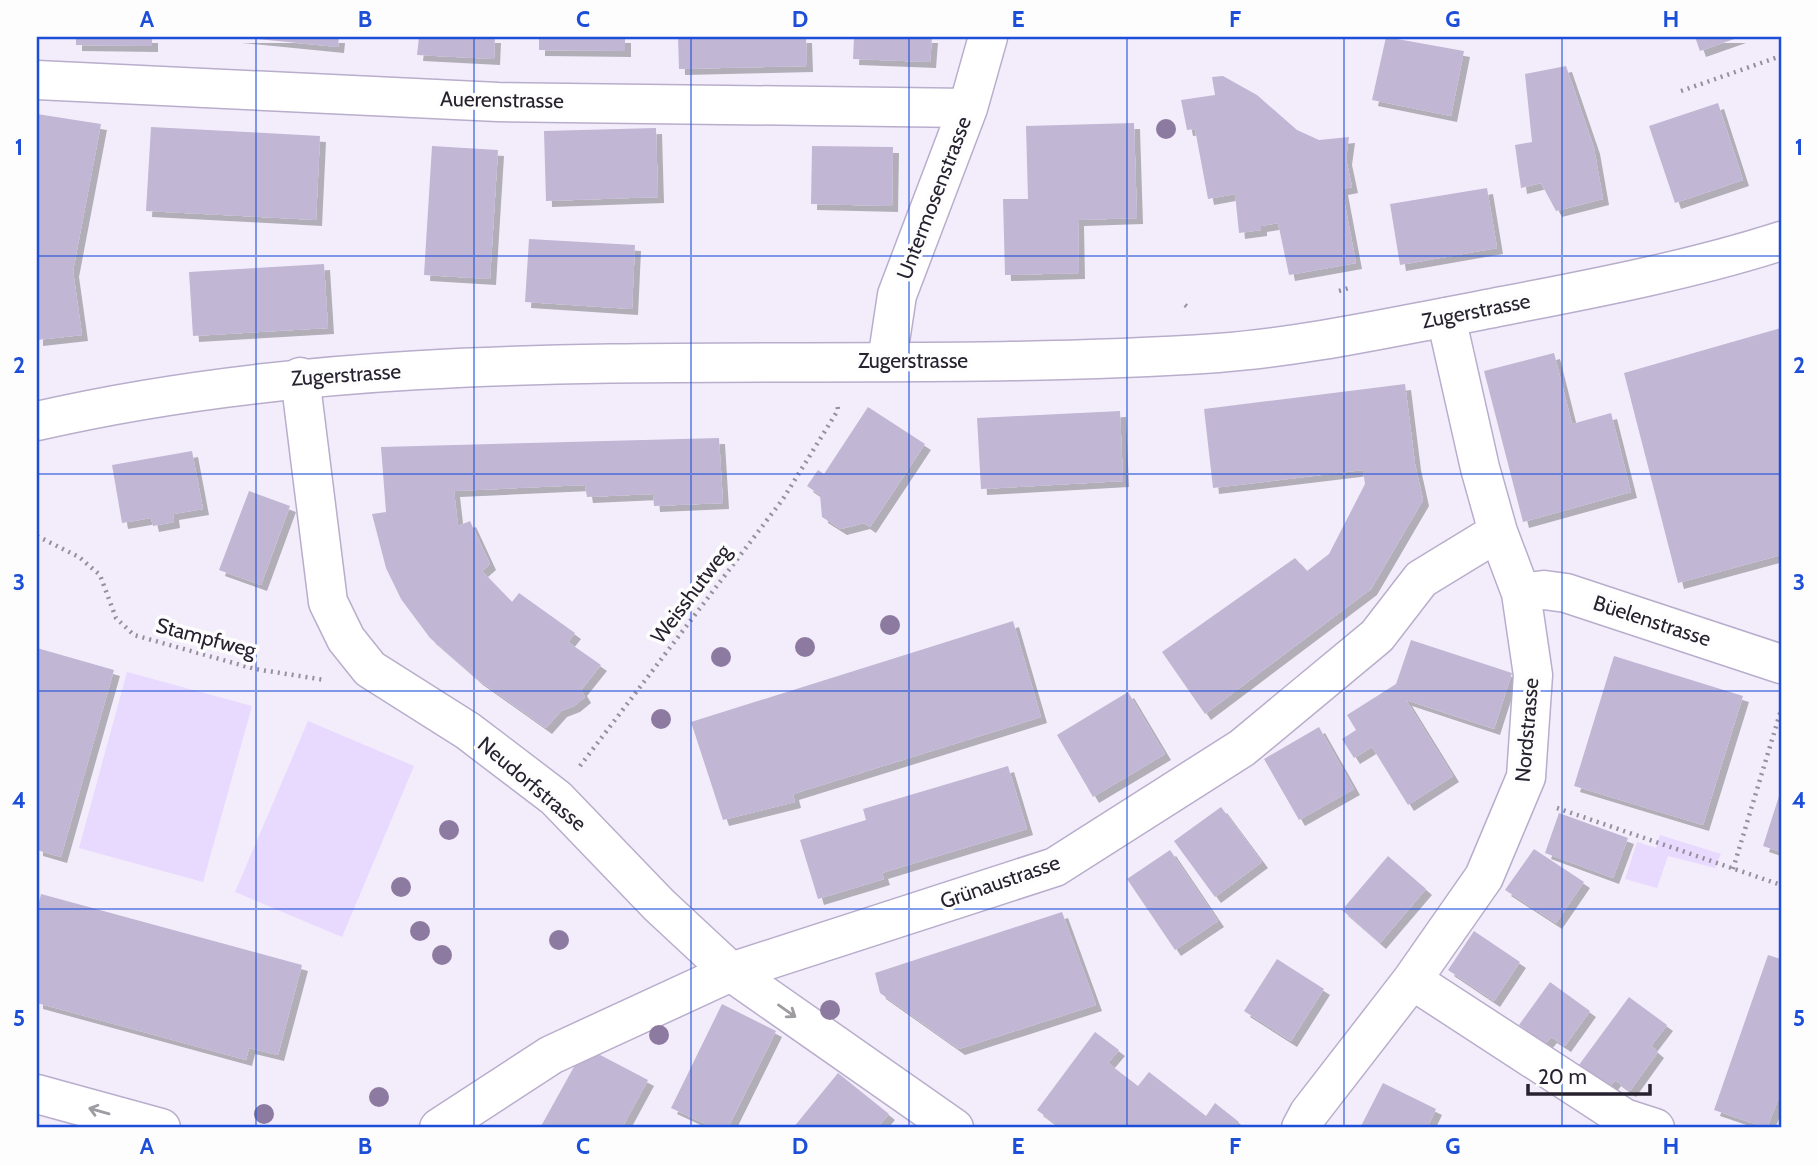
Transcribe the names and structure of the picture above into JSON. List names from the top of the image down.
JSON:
{
  "streets": {
    "street": [
      "Auerenstrasse",
      "Untermosenstrasse",
      "Zugerstrasse",
      "Büelenstrasse",
      "Nordstrasse",
      "Neudorfstrasse",
      "Grünaustrasse"
    ],
    "path": ["Weisshutweg", "Stampfweg"]
  },
  "crossings": [
    ["Auerenstrasse", "Untermosenstrasse"],
    ["Untermosenstrasse", "Zugerstrasse"],
    ["Zugerstrasse", "Nordstrasse"],
    ["Zugerstrasse", "Neudorfstrasse"],
    ["Weisshutweg", "Neudorfstrasse"],
    ["Büelenstrasse", "Nordstrasse"],
    ["Stampfweg", "Neudorfstrasse"],
    ["Nordstrasse", "Grünaustrasse"],
    ["Neudorfstrasse", "Grünaustrasse"]
  ],
  "scale_bar": "20 m",
  "grid": {
    "columns": [
      "A",
      "B",
      "C",
      "D",
      "E",
      "F",
      "G",
      "H"
    ],
    "rows": [
      "1",
      "2",
      "3",
      "4",
      "5"
    ]
  }
}
